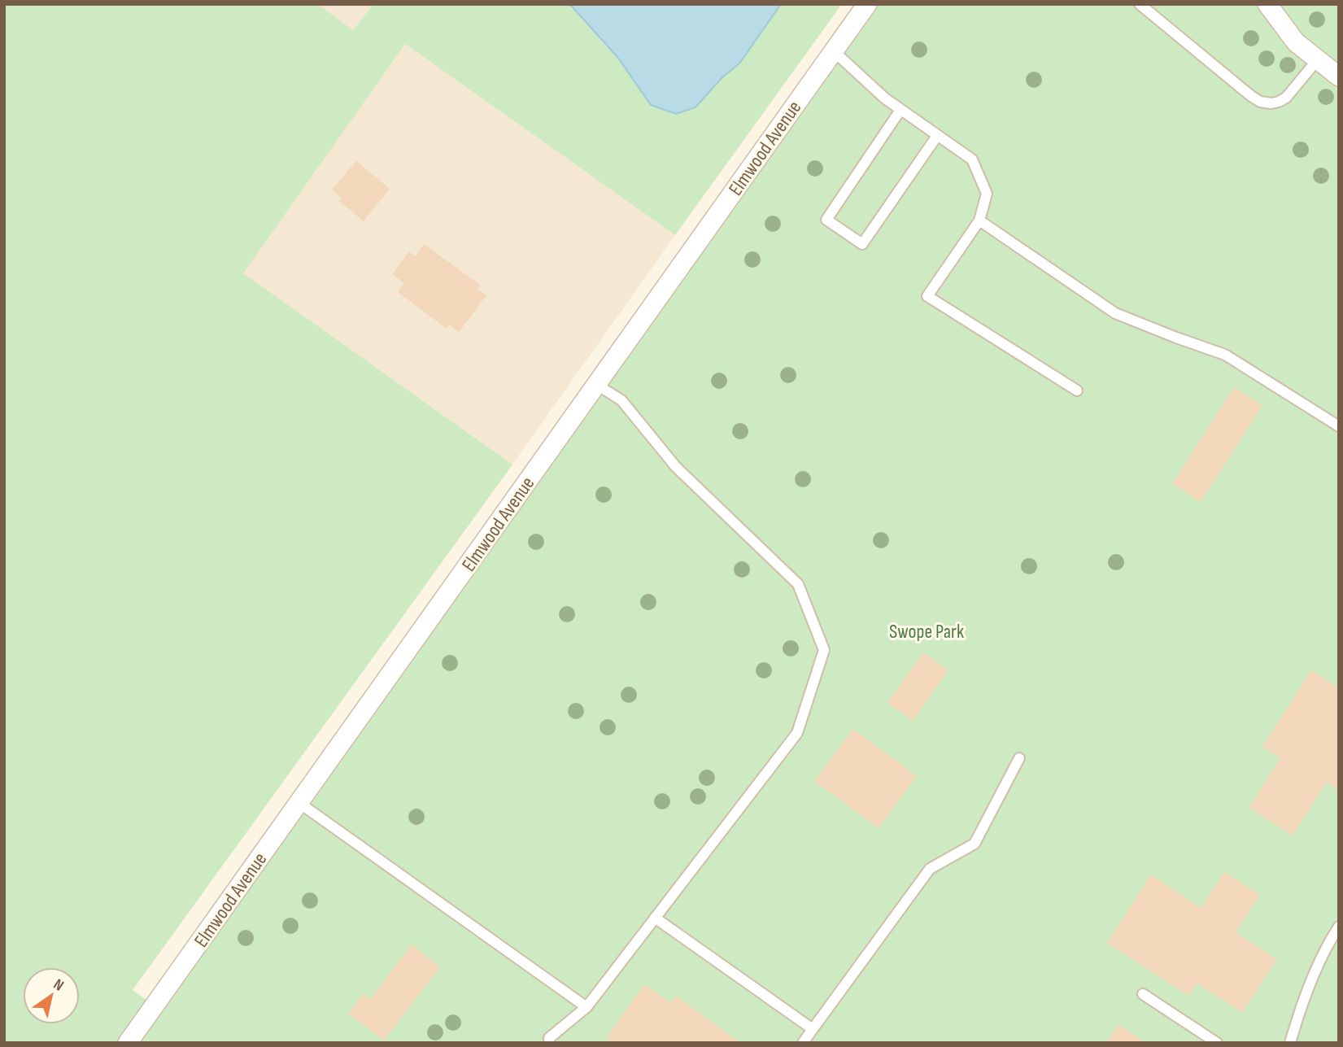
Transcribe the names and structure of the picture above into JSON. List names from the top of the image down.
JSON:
{
  "streets": {
    "street": ["Elmwood Avenue"]
  },
  "parks": ["Swope Park"],
  "north": "top right"
}
